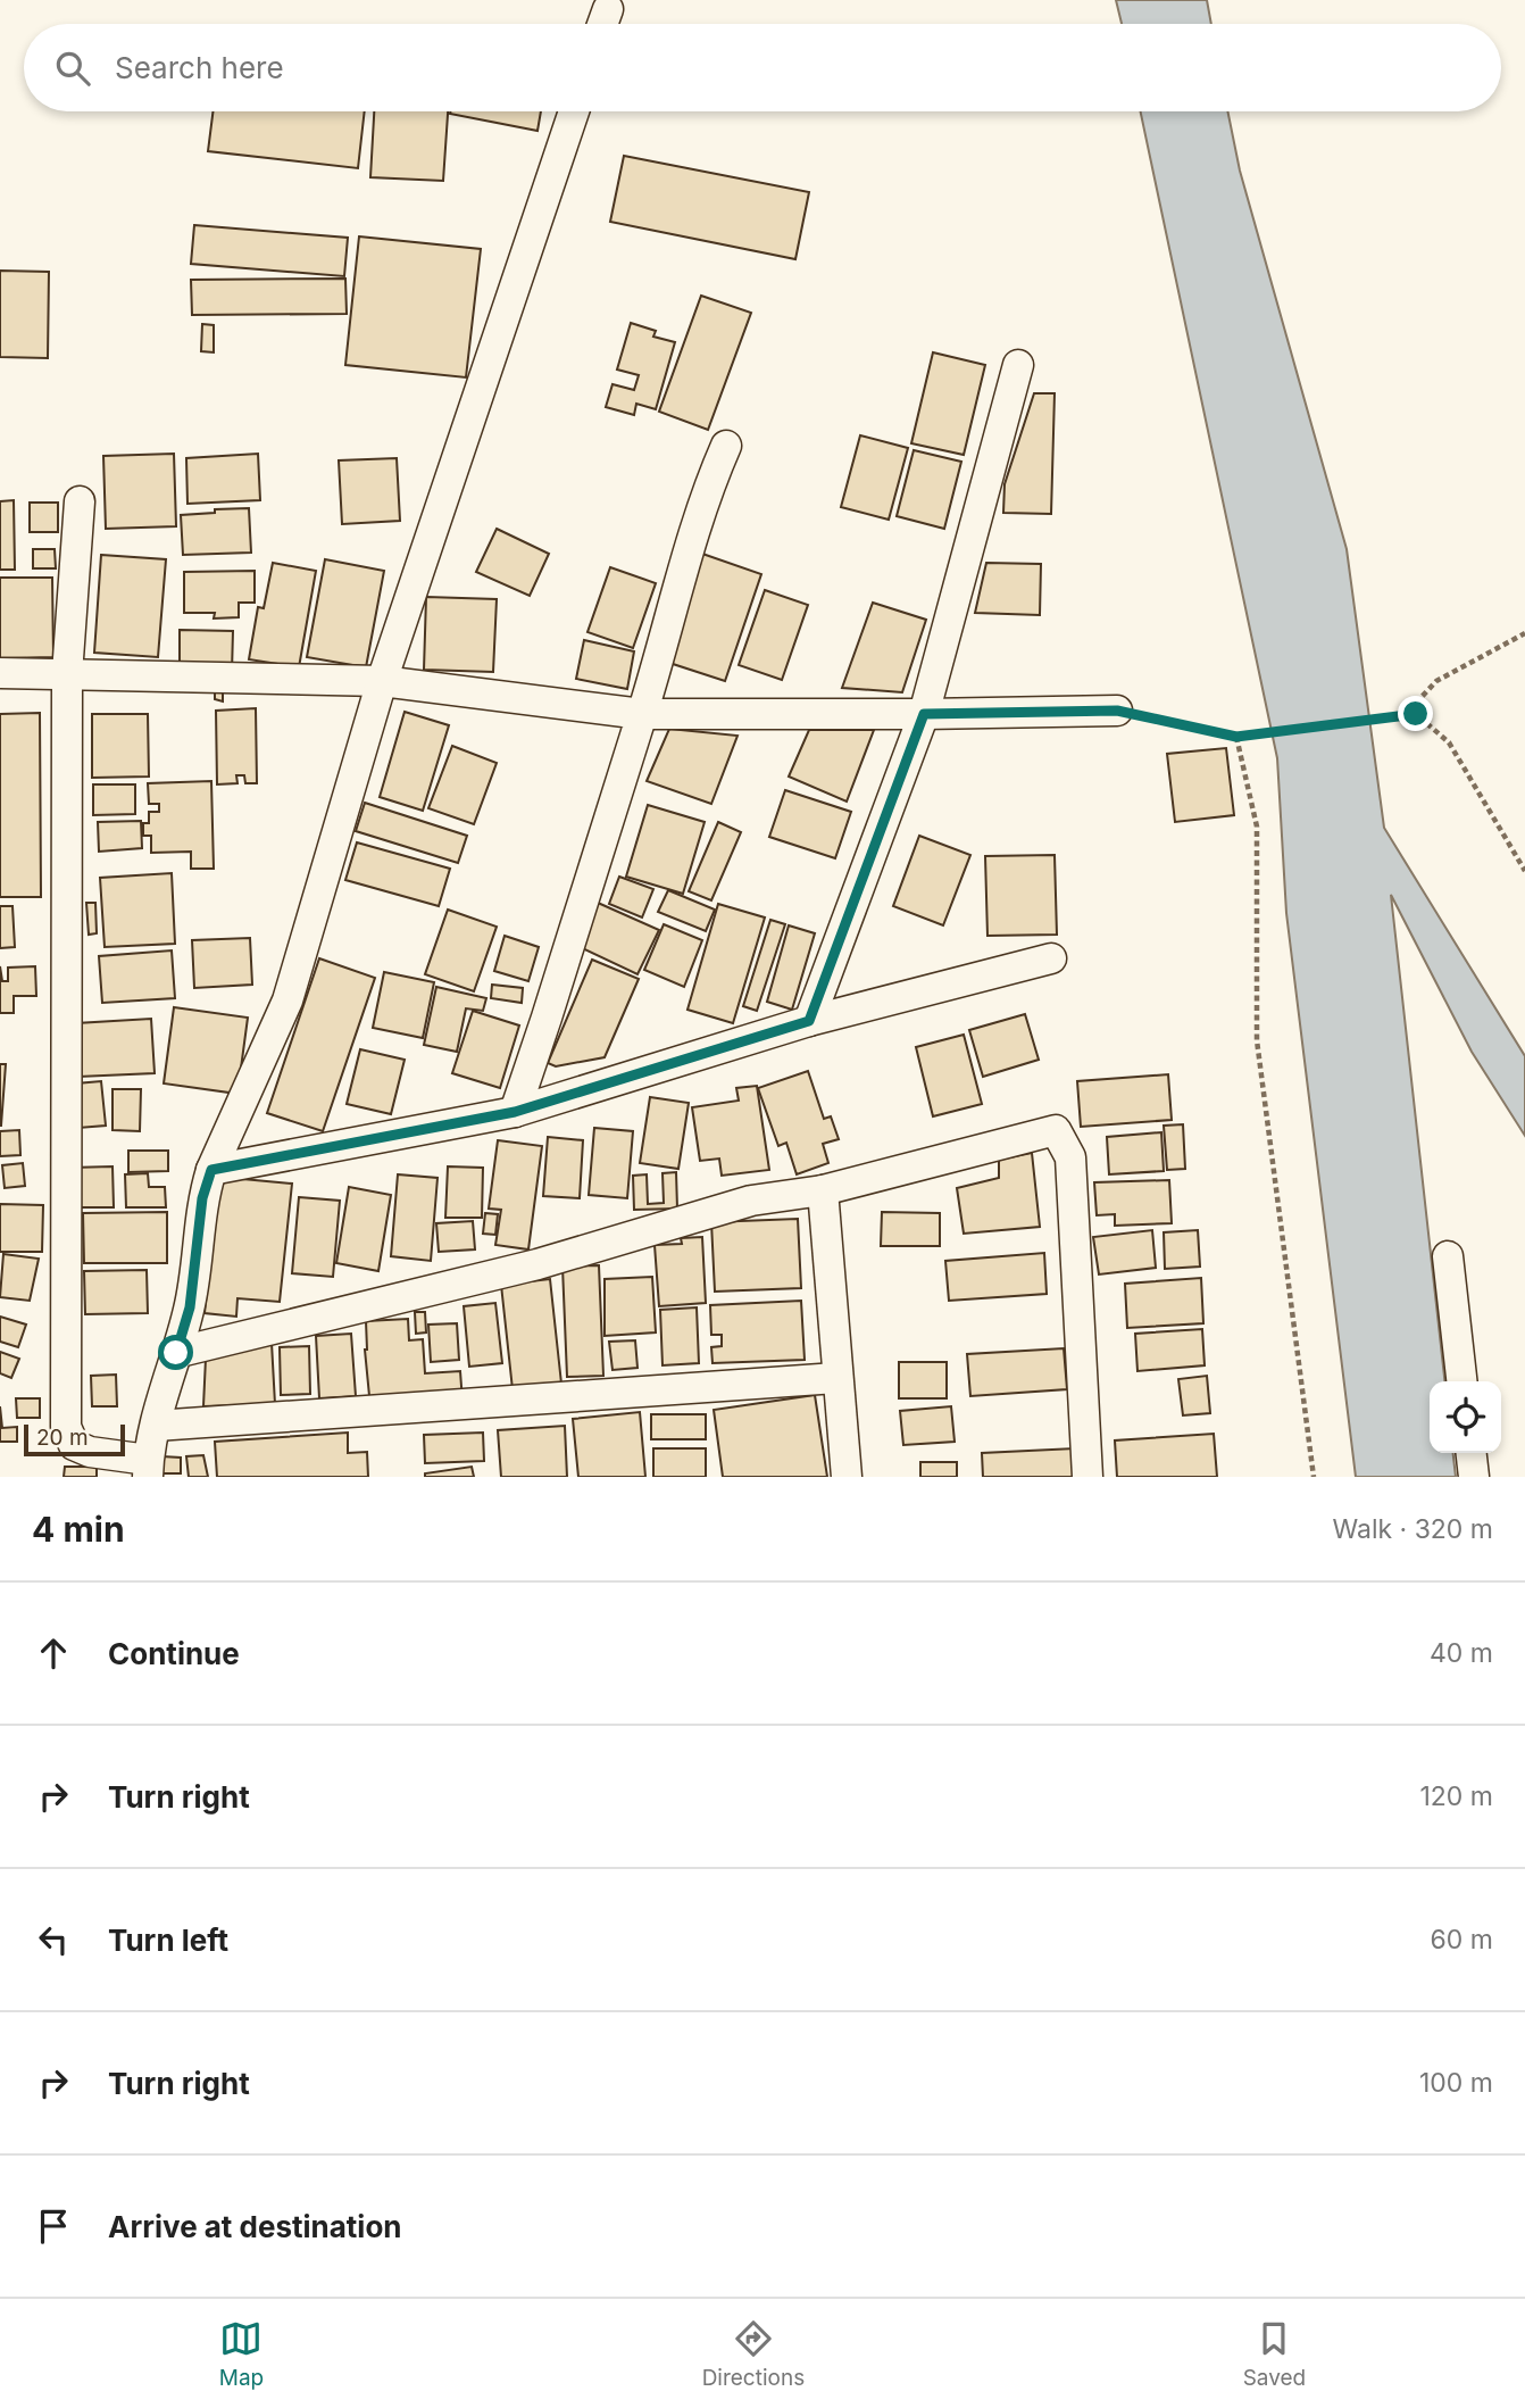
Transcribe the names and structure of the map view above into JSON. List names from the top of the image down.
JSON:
{
  "scale_bar": "20 m",
  "page": {
    "search": "Search here",
    "scale": "20 m",
    "heading": ["4 min", "Walk · 320 m"],
    "list": [
      ["Continue", "40 m"],
      ["Turn right", "120 m"],
      ["Turn left", "60 m"],
      ["Turn right", "100 m"],
      "Arrive at destination"
    ],
    "nav": ["Map", "Directions", "Saved"]
  }
}
